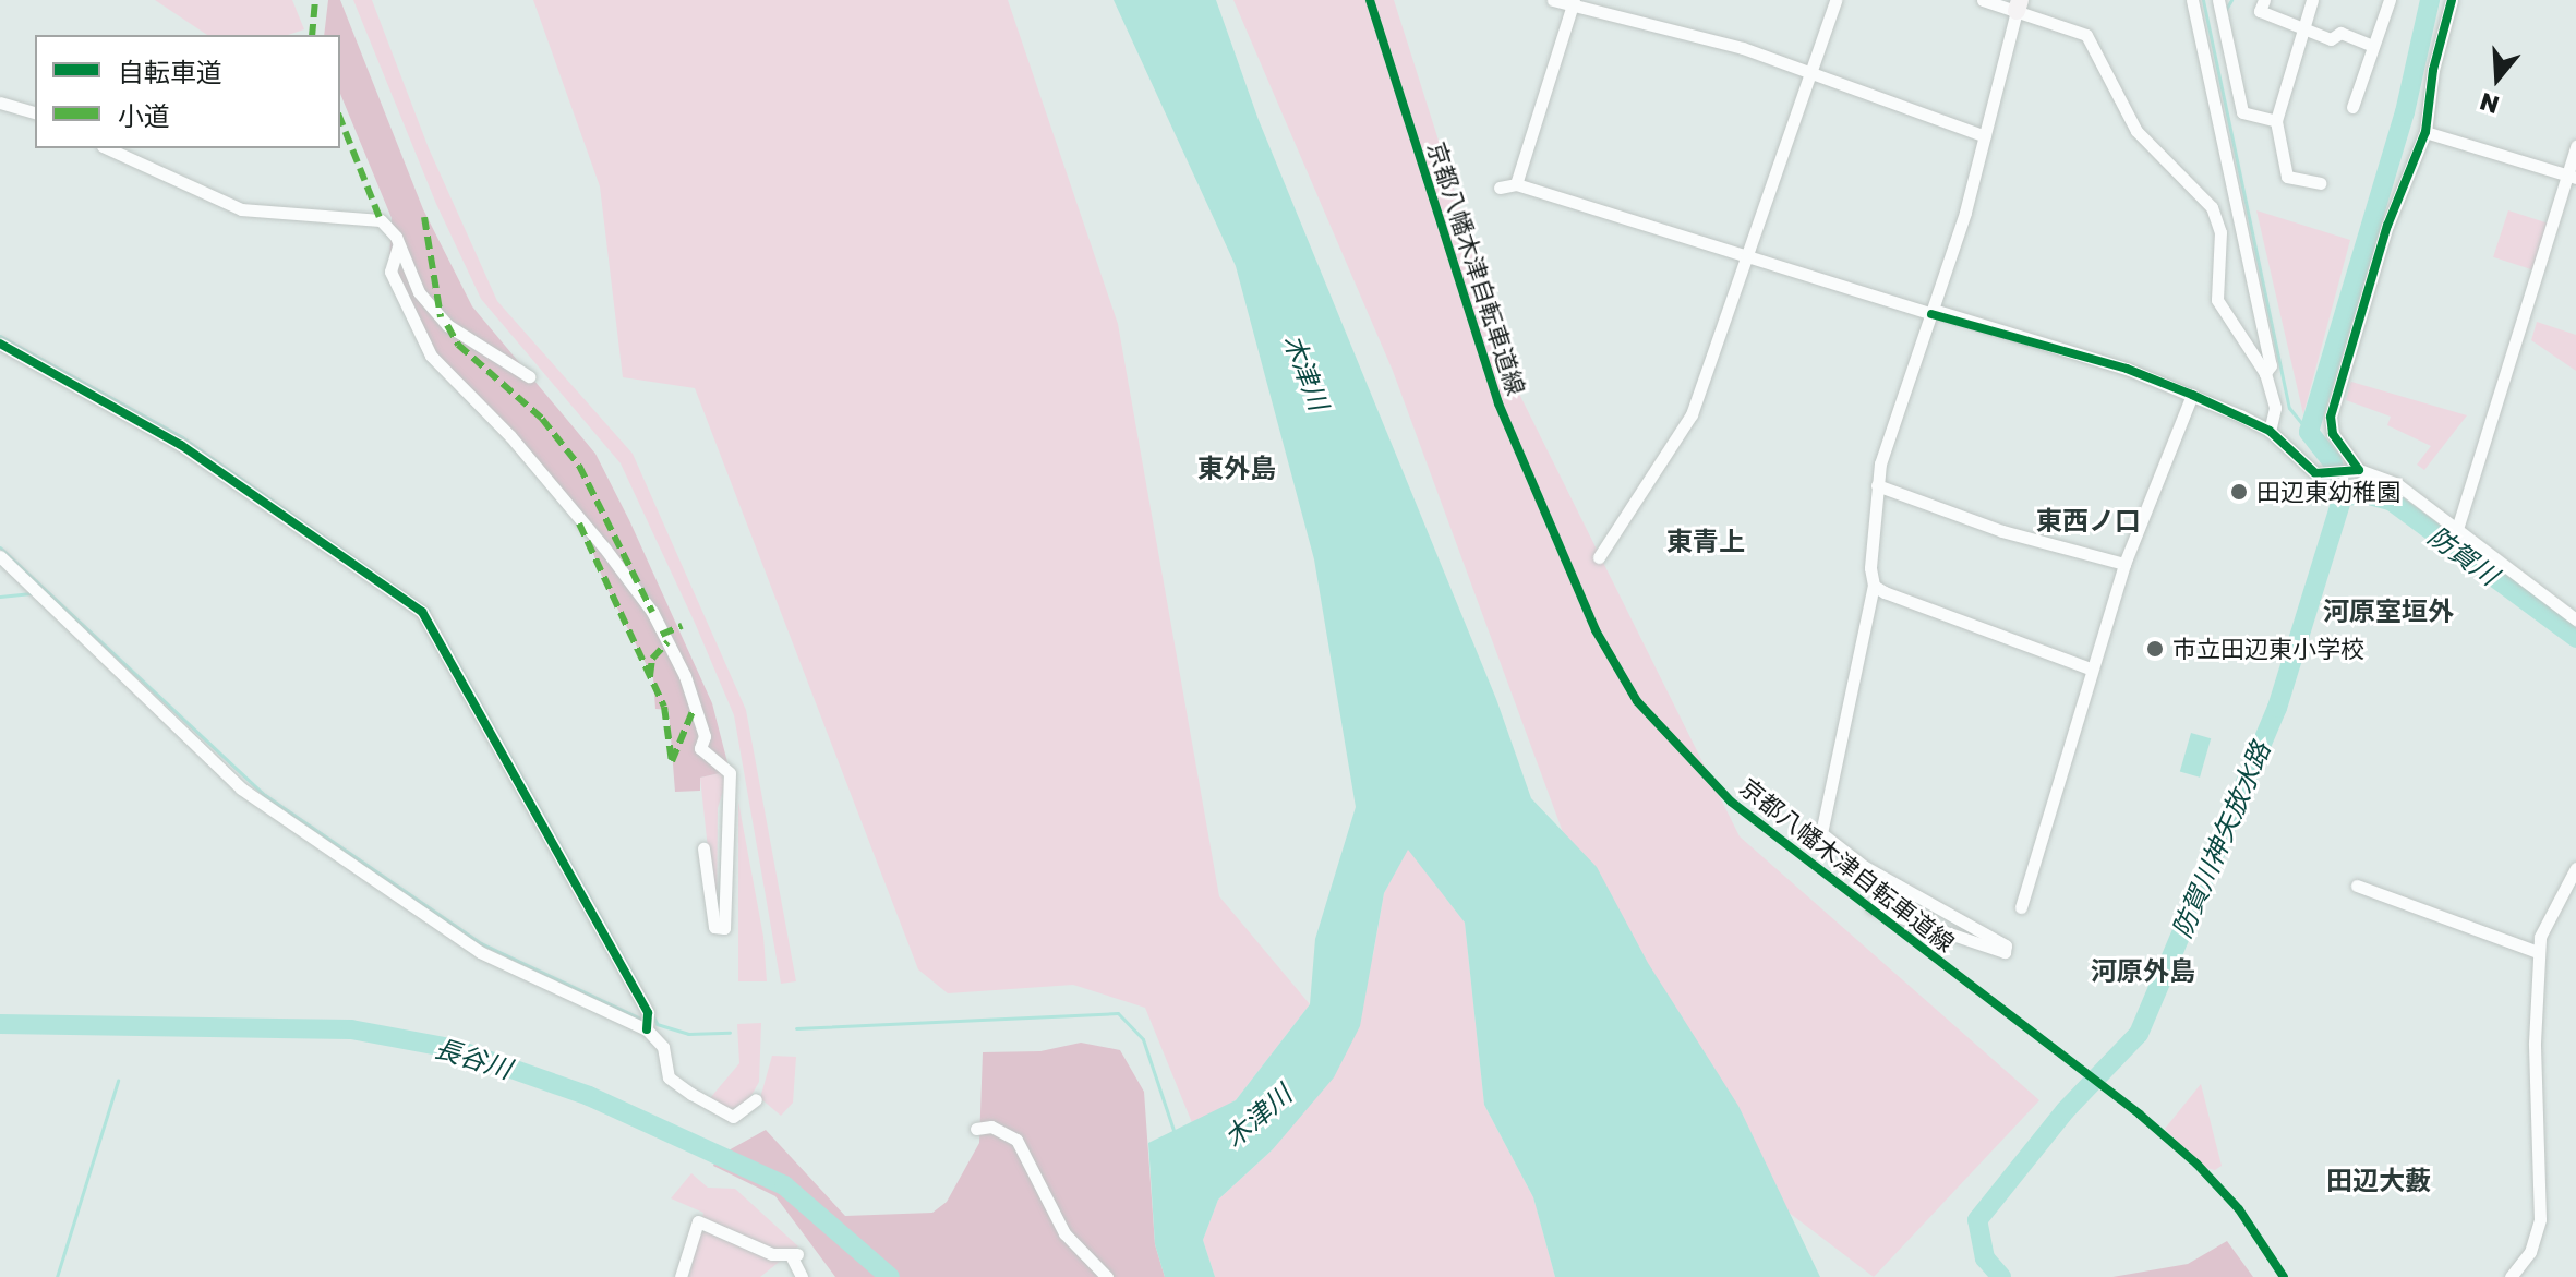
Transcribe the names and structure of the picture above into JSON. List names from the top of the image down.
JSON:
{
  "streets": {
    "cycle path": ["京都八幡木津自転車道線"]
  },
  "districts": [
    "東外島",
    "東西ノ口",
    "東青上",
    "河原室垣外",
    "河原外島",
    "田辺大藪"
  ],
  "water": [
    "木津川",
    "防賀川",
    "防賀川神矢放水路",
    "長谷川"
  ],
  "places": ["田辺東幼稚園", "市立田辺東小学校"],
  "legend": ["自転車道", "小道"],
  "north": "bottom"
}
